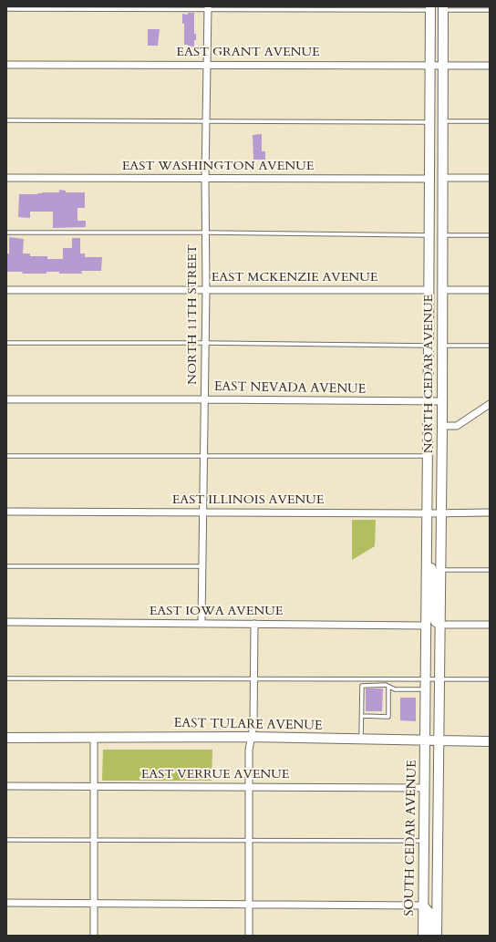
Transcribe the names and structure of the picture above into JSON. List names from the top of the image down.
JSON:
{
  "streets": {
    "main road": ["NORTH CEDAR AVENUE", "EAST TULARE AVENUE", "SOUTH CEDAR AVENUE"],
    "street": [
      "EAST GRANT AVENUE",
      "EAST WASHINGTON AVENUE",
      "EAST MCKENZIE AVENUE",
      "NORTH 11TH STREET",
      "EAST NEVADA AVENUE",
      "EAST ILLINOIS AVENUE",
      "EAST IOWA AVENUE",
      "EAST VERRUE AVENUE"
    ]
  },
  "crossings": [
    ["EAST GRANT AVENUE", "NORTH 11TH STREET"],
    ["EAST GRANT AVENUE", "NORTH CEDAR AVENUE"],
    ["EAST WASHINGTON AVENUE", "NORTH 11TH STREET"],
    ["EAST WASHINGTON AVENUE", "NORTH CEDAR AVENUE"],
    ["EAST MCKENZIE AVENUE", "NORTH 11TH STREET"],
    ["EAST MCKENZIE AVENUE", "NORTH CEDAR AVENUE"],
    ["NORTH 11TH STREET", "EAST NEVADA AVENUE"],
    ["NORTH 11TH STREET", "EAST ILLINOIS AVENUE"],
    ["NORTH 11TH STREET", "EAST IOWA AVENUE"],
    ["NORTH CEDAR AVENUE", "EAST NEVADA AVENUE"],
    ["NORTH CEDAR AVENUE", "EAST ILLINOIS AVENUE"],
    ["NORTH CEDAR AVENUE", "EAST IOWA AVENUE"],
    ["NORTH CEDAR AVENUE", "EAST TULARE AVENUE"],
    ["NORTH CEDAR AVENUE", "SOUTH CEDAR AVENUE"],
    ["EAST TULARE AVENUE", "SOUTH CEDAR AVENUE"],
    ["EAST VERRUE AVENUE", "SOUTH CEDAR AVENUE"]
  ]
}
